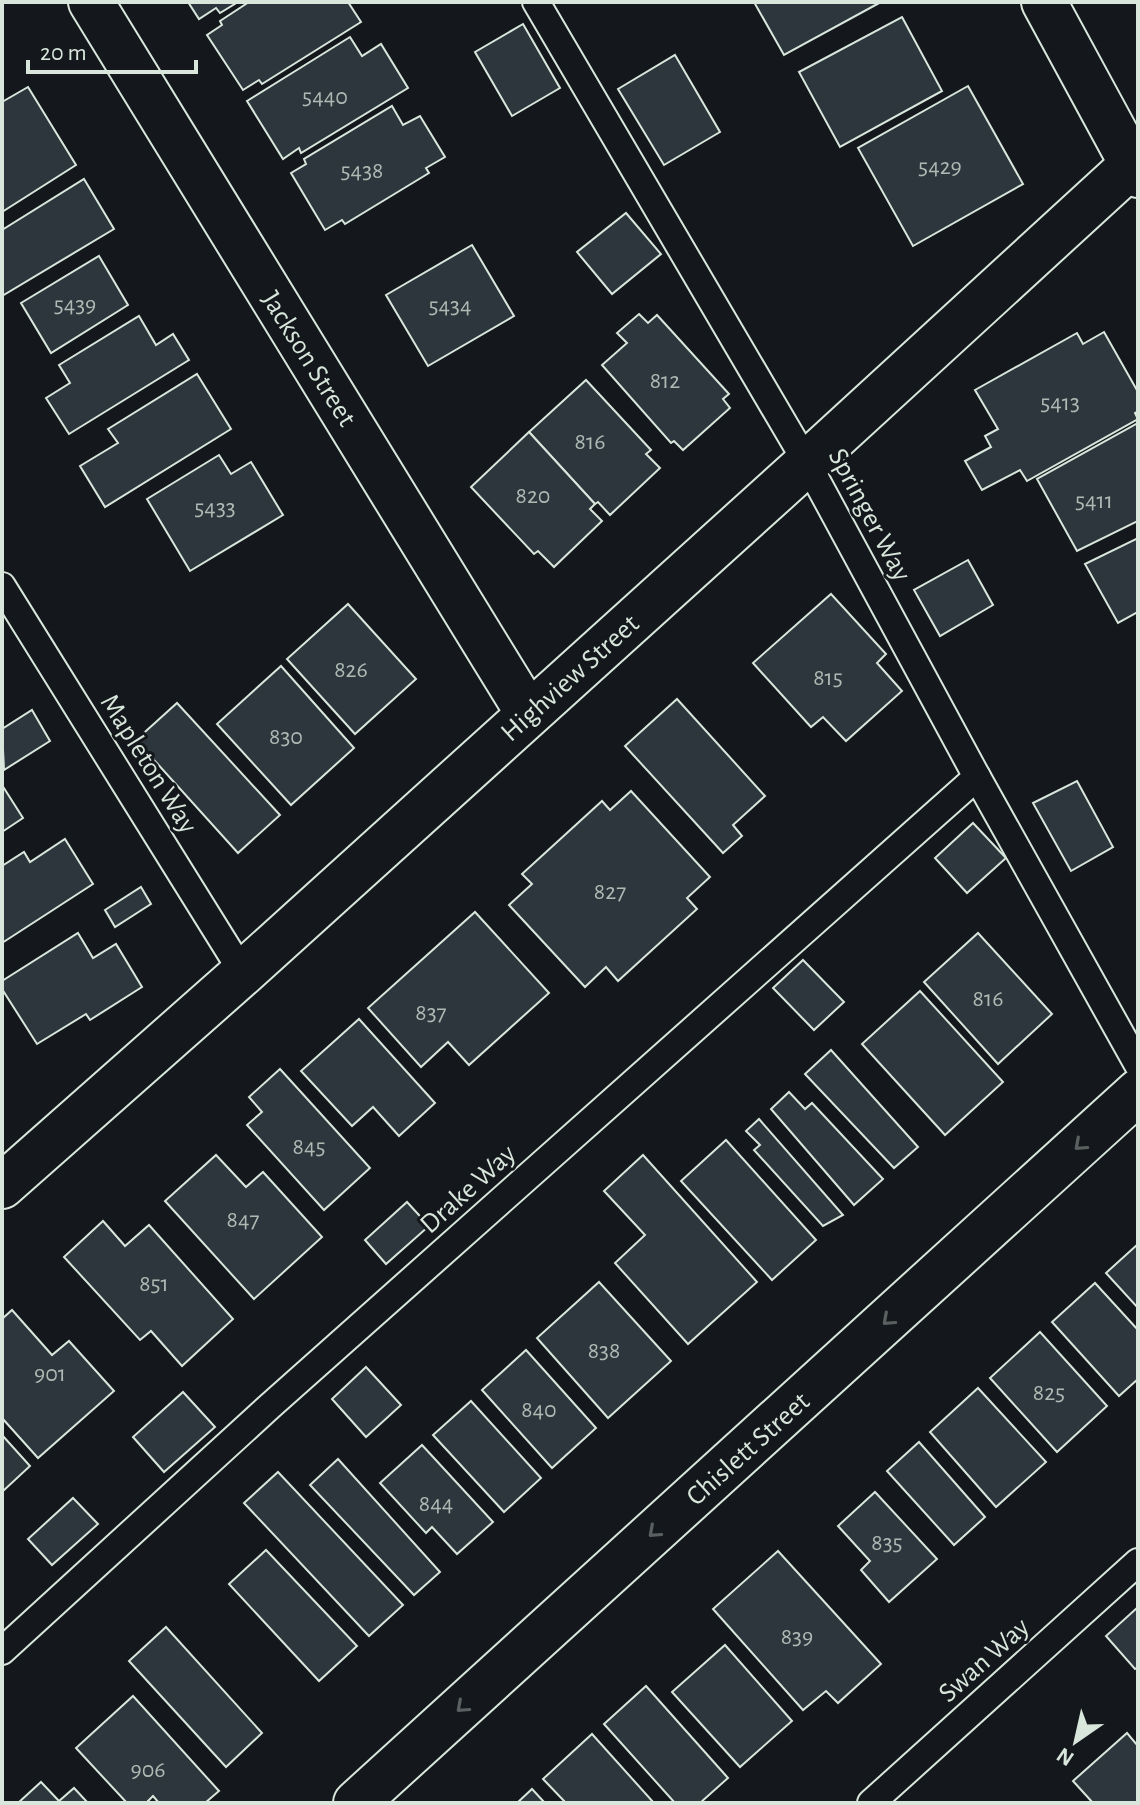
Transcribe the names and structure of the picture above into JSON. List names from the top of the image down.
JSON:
{
  "streets": {
    "street": ["Jackson Street", "Highview Street", "Chislett Street"],
    "lane": [
      "Springer Way",
      "Mapleton Way",
      "Drake Way",
      "Swan Way"
    ]
  },
  "crossings": [
    ["Jackson Street", "Highview Street"],
    ["Springer Way", "Highview Street"],
    ["Springer Way", "Drake Way"],
    ["Highview Street", "Mapleton Way"]
  ],
  "one_way": ["Chislett Street"],
  "house_numbers": [
    "5440",
    "5429",
    "5438",
    "5439",
    "5434",
    "812",
    "5413",
    "816",
    "820",
    "5411",
    "5433",
    "826",
    "815",
    "830",
    "827",
    "816",
    "837",
    "845",
    "847",
    "851",
    "838",
    "901",
    "825",
    "840",
    "844",
    "835",
    "839",
    "906"
  ],
  "scale_bar": "20 m",
  "north": "bottom left"
}
